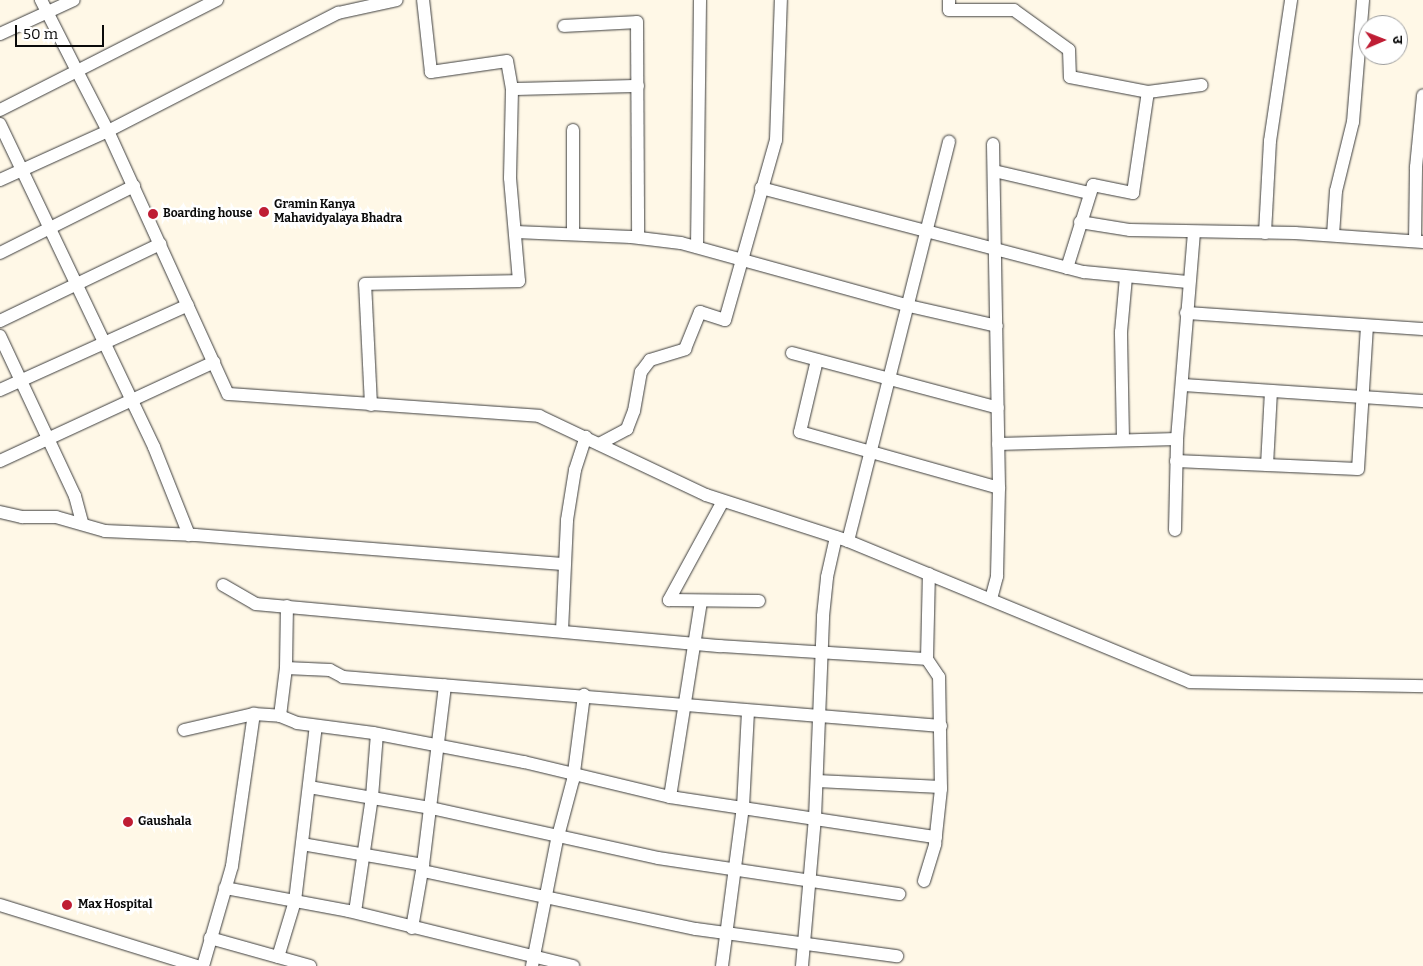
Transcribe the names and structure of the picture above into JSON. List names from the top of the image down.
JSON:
{
  "places": [
    "Gramin Kanya Mahavidyalaya Bhadra",
    "Boarding house",
    "Gaushala",
    "Max Hospital"
  ],
  "scale_bar": "50 m",
  "north": "right"
}
